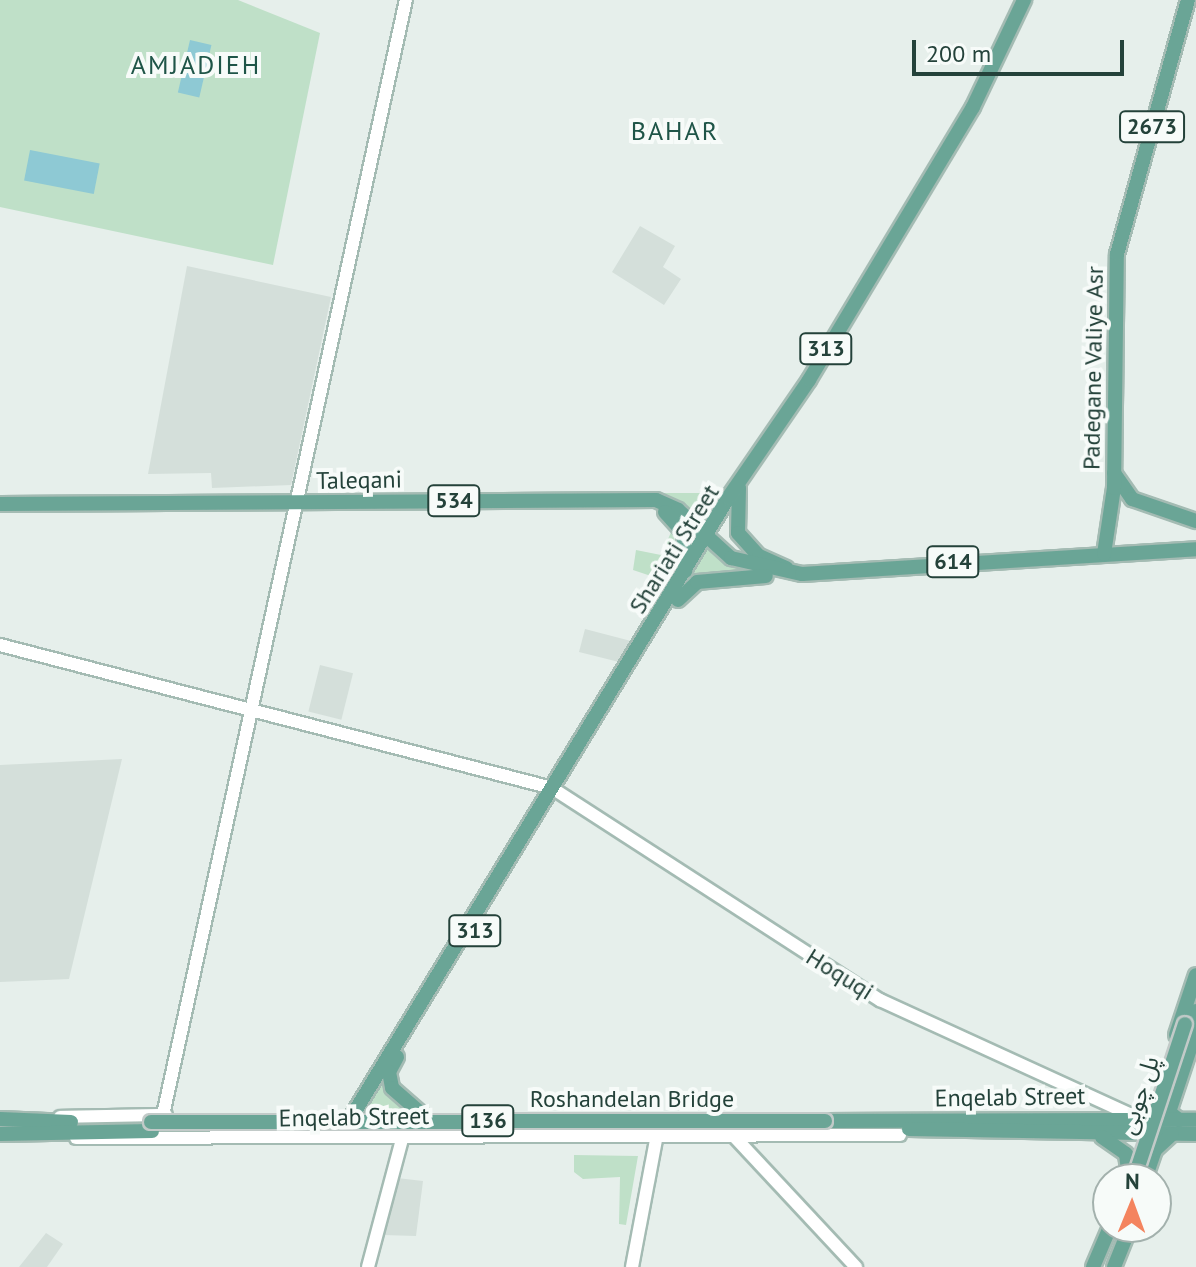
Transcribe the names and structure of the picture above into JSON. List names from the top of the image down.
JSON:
{
  "streets": {
    "main road": [
      "2673",
      "313",
      "Padegane Valiye Asr",
      "Taleqani",
      "534",
      "Shariati Street",
      "614",
      "Hoquqi",
      "پل چوبی",
      "Enqelab Street",
      "Roshandelan Bridge",
      "136"
    ]
  },
  "crossings": [
    ["Padegane Valiye Asr", "614"],
    ["Taleqani", "Shariati Street"],
    ["Taleqani", "614"],
    ["Shariati Street", "614"],
    ["Shariati Street", "Hoquqi"],
    ["Shariati Street", "Enqelab Street"],
    ["Hoquqi", "Enqelab Street"],
    ["Enqelab Street", "Roshandelan Bridge"],
    ["Enqelab Street", "136"],
    ["Roshandelan Bridge", "136"]
  ],
  "districts": ["AMJADIEH", "BAHAR"],
  "scale_bar": "200 m",
  "north": "top"
}
